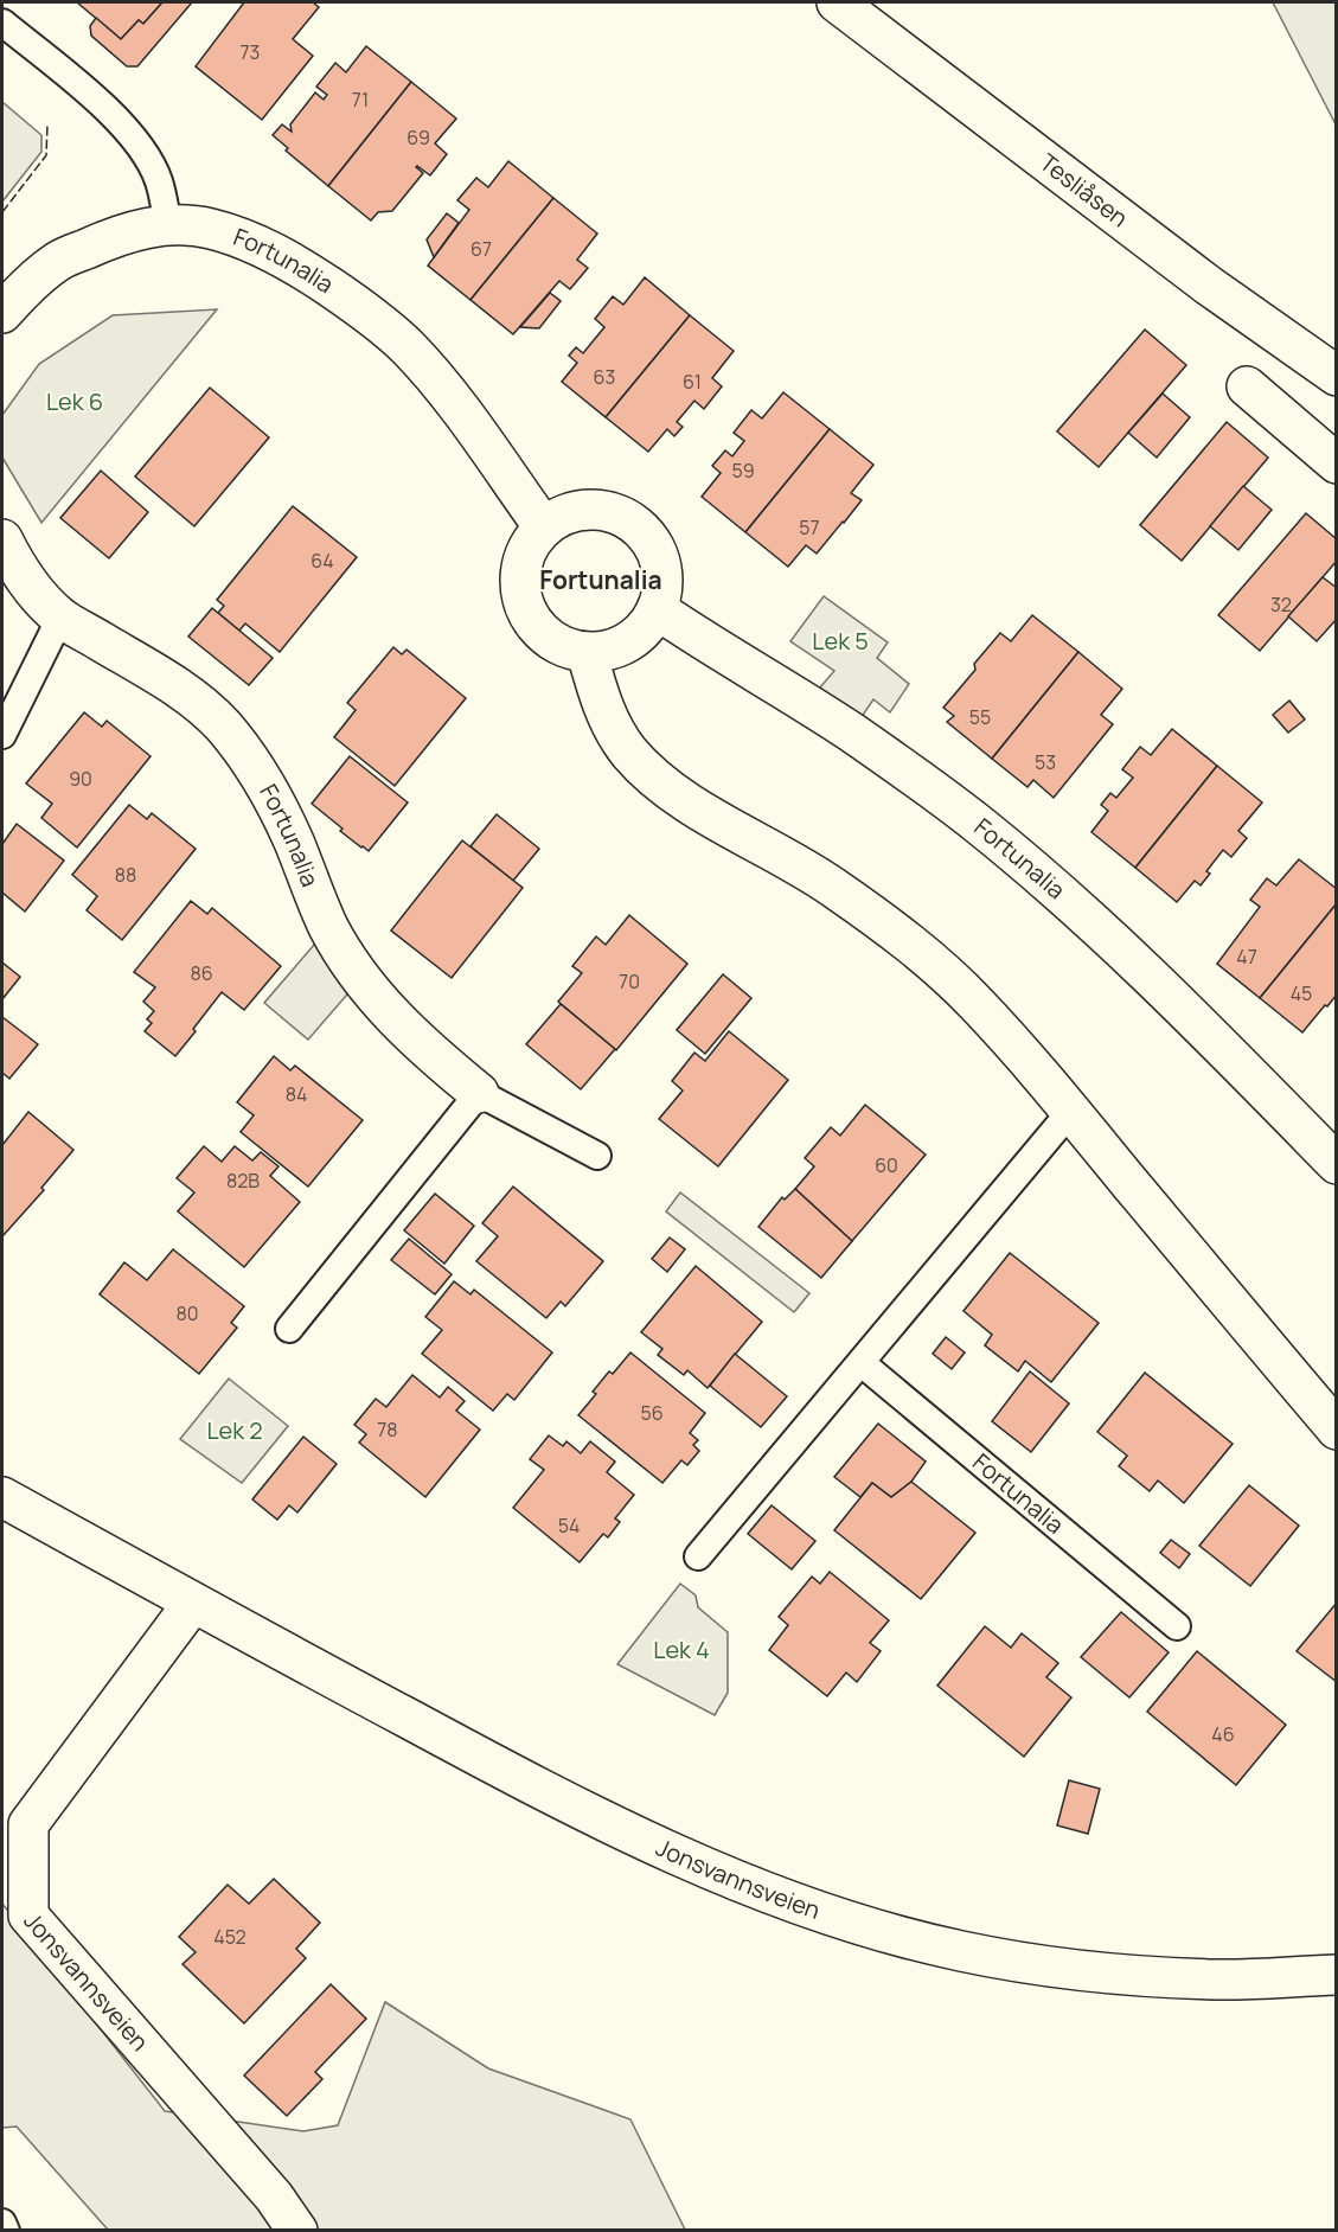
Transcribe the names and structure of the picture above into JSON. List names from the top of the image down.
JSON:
{
  "streets": {
    "street": ["Tesliåsen", "Fortunalia", "Jonsvannsveien"]
  },
  "districts": ["Fortunalia"],
  "parks": [
    "Lek 6",
    "Lek 5",
    "Lek 2",
    "Lek 4"
  ],
  "house_numbers": [
    "73",
    "71",
    "69",
    "67",
    "63",
    "61",
    "59",
    "57",
    "64",
    "32",
    "55",
    "53",
    "90",
    "88",
    "47",
    "86",
    "70",
    "45",
    "84",
    "60",
    "82B",
    "80",
    "56",
    "78",
    "54",
    "46",
    "452"
  ]
}
